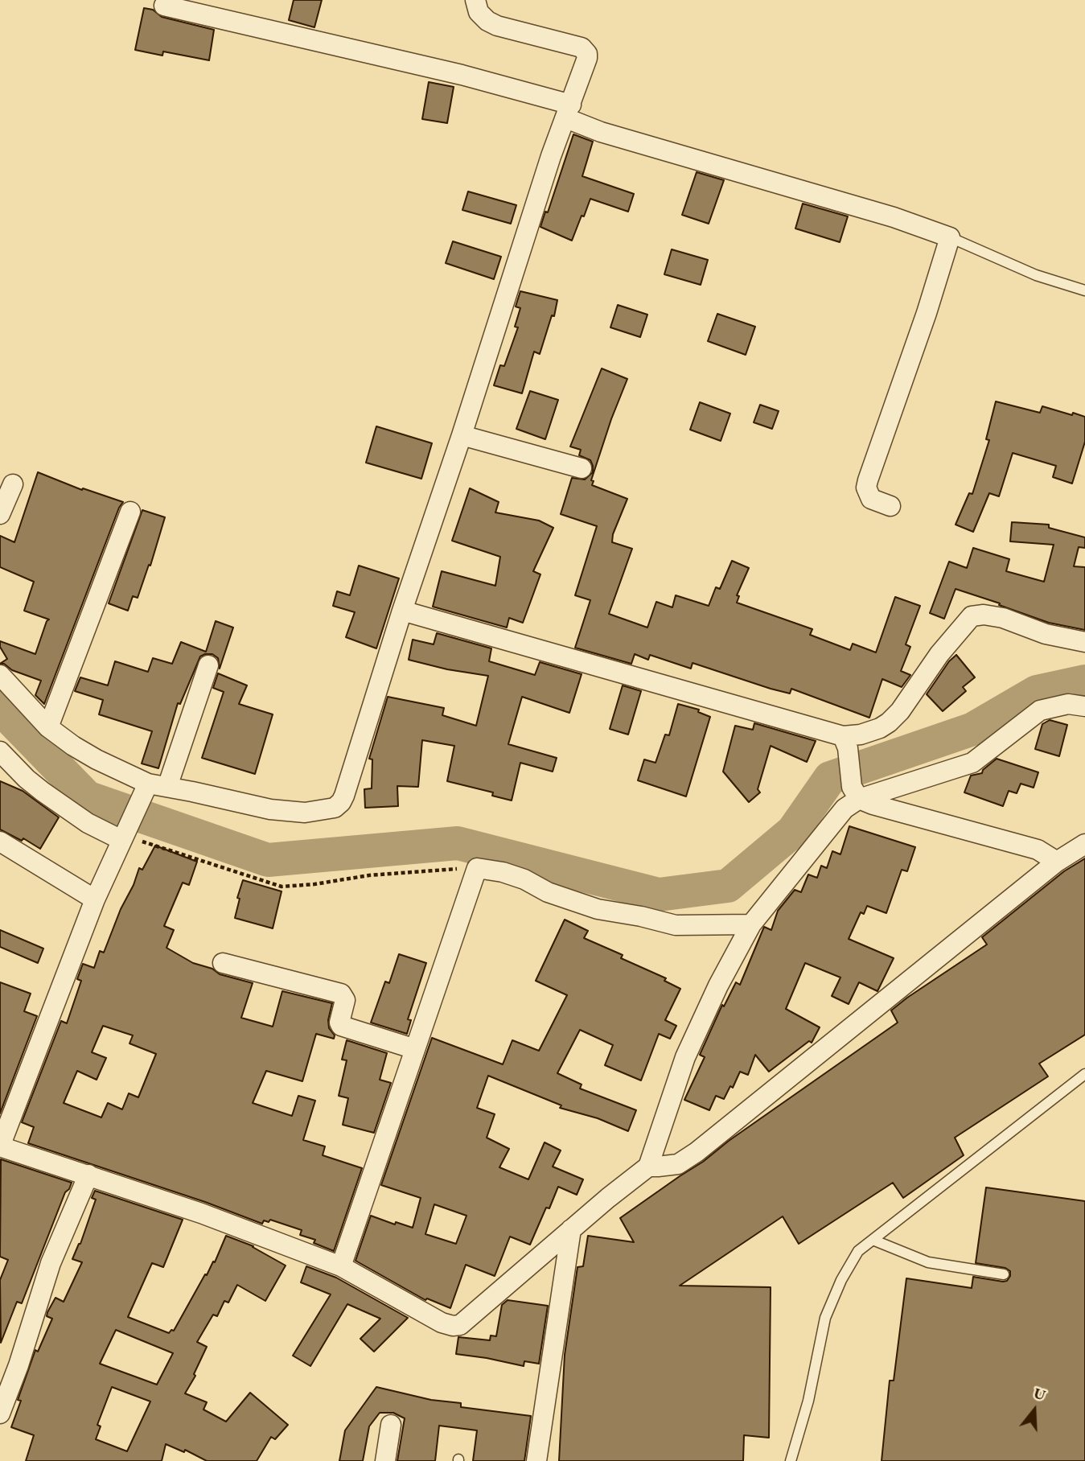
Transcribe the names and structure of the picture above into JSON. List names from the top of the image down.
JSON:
{
  "north": "top"
}
